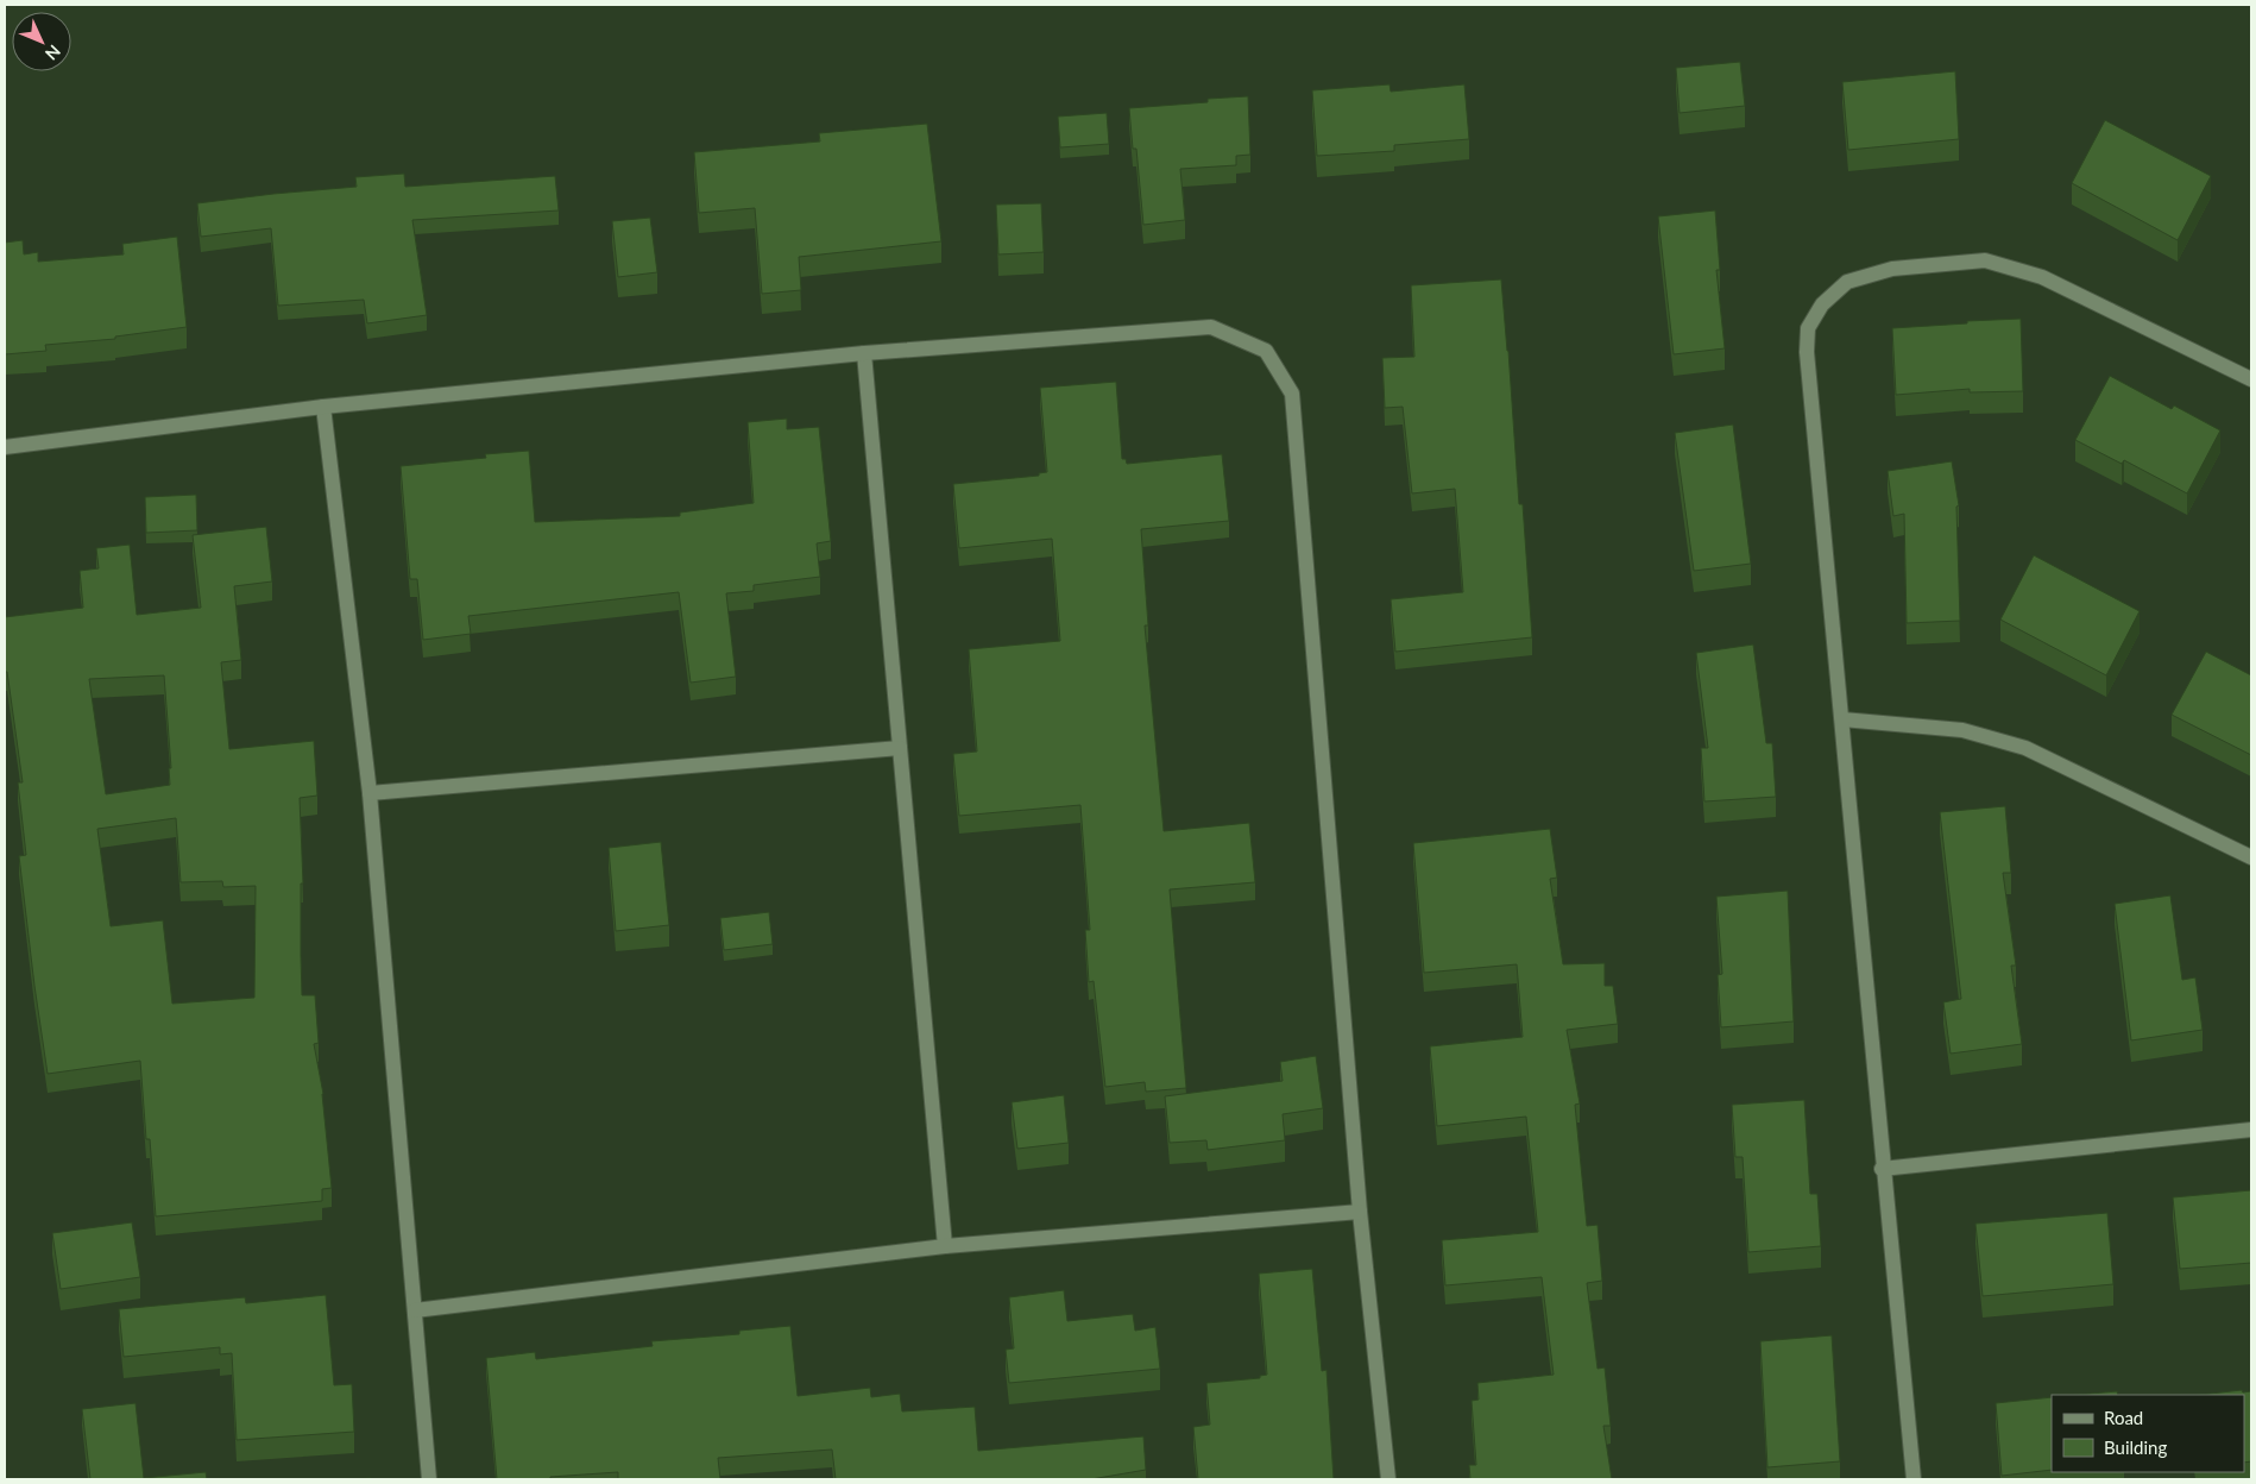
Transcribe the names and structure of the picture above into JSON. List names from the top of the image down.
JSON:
{
  "legend": ["Road", "Building"],
  "north": "bottom right"
}
